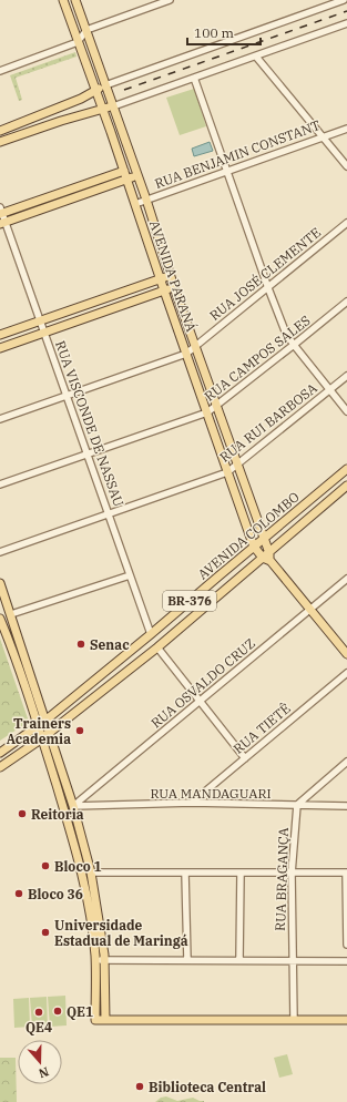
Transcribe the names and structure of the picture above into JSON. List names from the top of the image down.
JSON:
{
  "streets": {
    "main road": ["AVENIDA PARANÁ", "AVENIDA COLOMBO", "BR-376"],
    "street": [
      "RUA BENJAMIN CONSTANT",
      "RUA JOSÉ CLEMENTE",
      "RUA CAMPOS SALES",
      "RUA RUI BARBOSA",
      "RUA VISCONDE DE NASSAU",
      "RUA OSVALDO CRUZ",
      "RUA TIETÊ",
      "RUA MANDAGUARI",
      "RUA BRAGANÇA"
    ]
  },
  "crossings": [
    ["RUA BENJAMIN CONSTANT", "AVENIDA PARANÁ"],
    ["RUA JOSÉ CLEMENTE", "AVENIDA PARANÁ"],
    ["RUA JOSÉ CLEMENTE", "RUA VISCONDE DE NASSAU"],
    ["AVENIDA PARANÁ", "RUA CAMPOS SALES"],
    ["AVENIDA PARANÁ", "RUA RUI BARBOSA"],
    ["AVENIDA PARANÁ", "AVENIDA COLOMBO"],
    ["RUA CAMPOS SALES", "RUA VISCONDE DE NASSAU"],
    ["RUA RUI BARBOSA", "RUA VISCONDE DE NASSAU"],
    ["RUA VISCONDE DE NASSAU", "AVENIDA COLOMBO"],
    ["RUA OSVALDO CRUZ", "RUA MANDAGUARI"],
    ["RUA TIETÊ", "RUA MANDAGUARI"],
    ["RUA MANDAGUARI", "RUA BRAGANÇA"]
  ],
  "places": [
    "Senac",
    "Trainers Academia",
    "Reitoria",
    "Bloco 1",
    "Bloco 36",
    "Universidade Estadual de Maringá",
    "QE1",
    "QE4",
    "Biblioteca Central"
  ],
  "scale_bar": "100 m",
  "north": "bottom"
}
